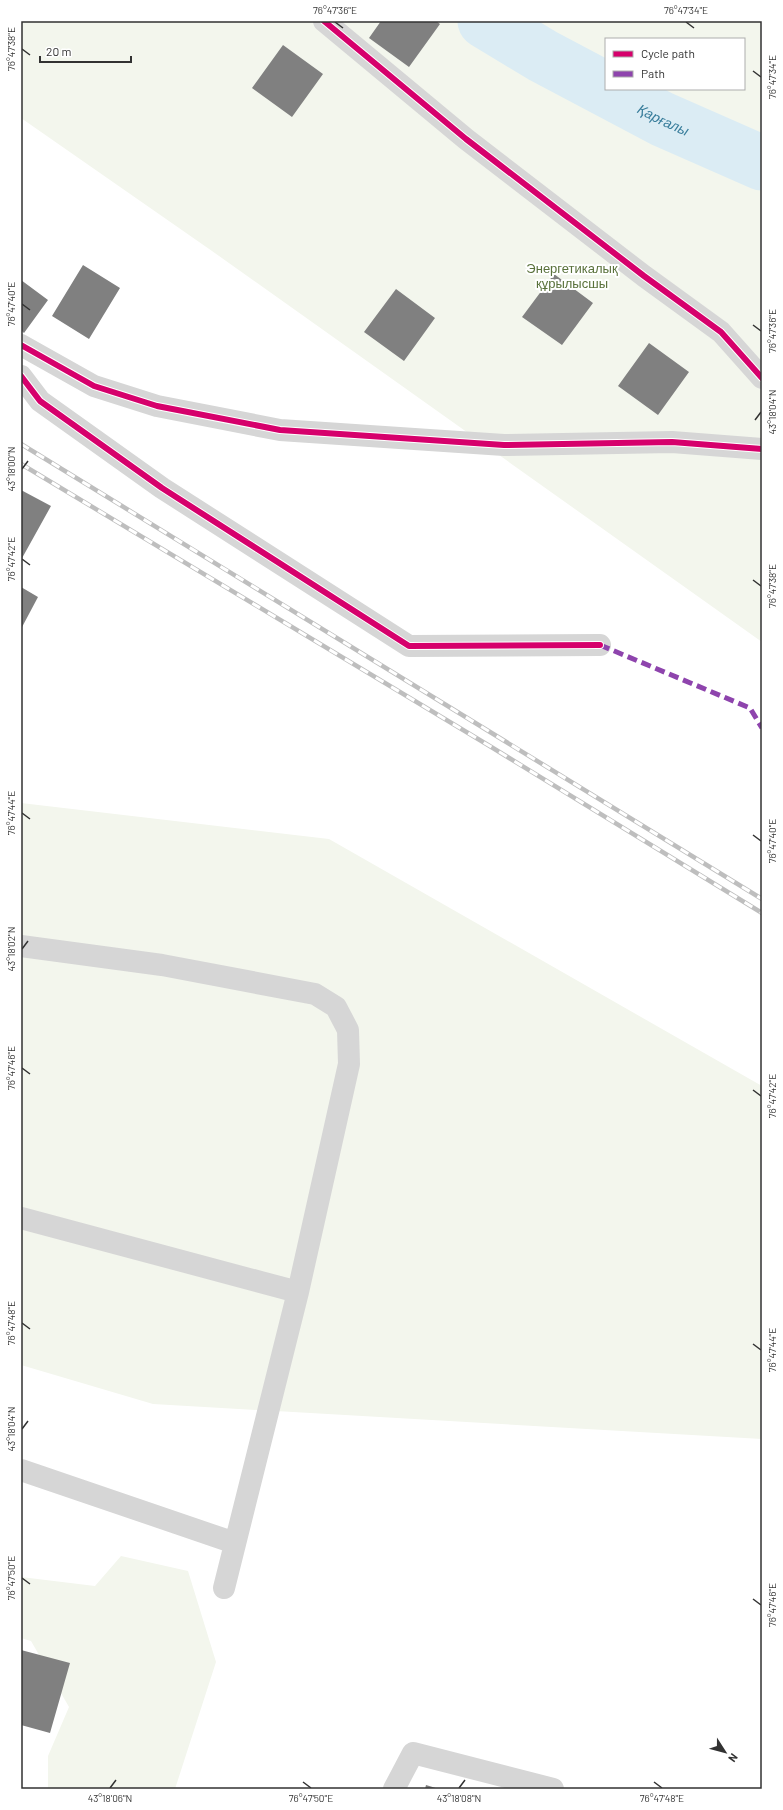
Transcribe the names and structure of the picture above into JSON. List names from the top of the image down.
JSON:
{
  "water": ["Қарғалы"],
  "parks": ["Энергетикалық құрылысшы"],
  "legend": ["Cycle path", "Path"],
  "scale_bar": "20 m",
  "north": "bottom right",
  "coordinates": [
    "76°47'36\"E",
    "76°47'34\"E",
    "76°47'38\"E",
    "76°47'40\"E",
    "43°18'04\"N",
    "43°18'00\"N",
    "76°47'42\"E",
    "76°47'44\"E",
    "43°18'02\"N",
    "76°47'46\"E",
    "76°47'48\"E",
    "76°47'50\"E",
    "43°18'06\"N",
    "43°18'08\"N"
  ]
}
